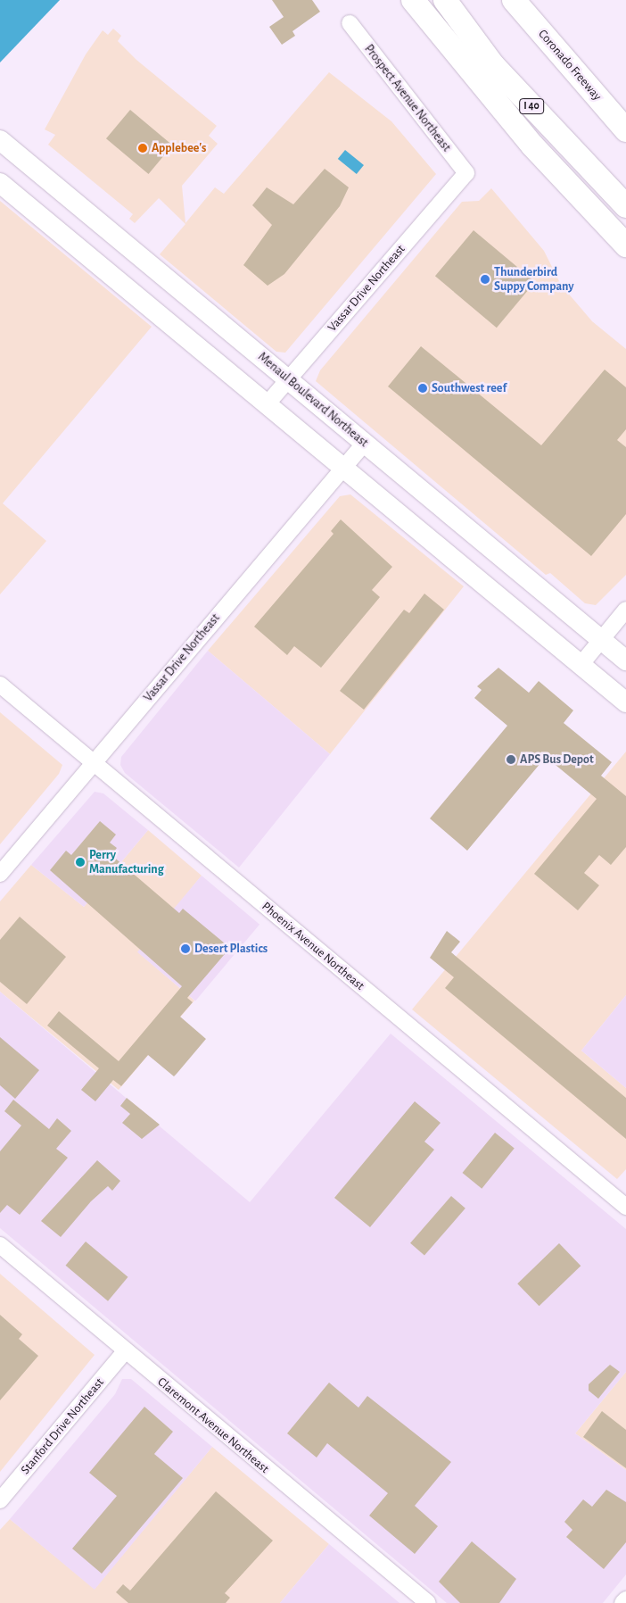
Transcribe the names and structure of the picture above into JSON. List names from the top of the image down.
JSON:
{
  "streets": {
    "highway": ["Coronado Freeway", "I 40"],
    "main road": ["Menaul Boulevard Northeast"],
    "street": [
      "Prospect Avenue Northeast",
      "Vassar Drive Northeast",
      "Phoenix Avenue Northeast",
      "Claremont Avenue Northeast",
      "Stanford Drive Northeast"
    ]
  },
  "crossings": [
    ["Prospect Avenue Northeast", "Vassar Drive Northeast"],
    ["Vassar Drive Northeast", "Menaul Boulevard Northeast"],
    ["Vassar Drive Northeast", "Phoenix Avenue Northeast"],
    ["Claremont Avenue Northeast", "Stanford Drive Northeast"]
  ],
  "places": [
    "Applebee's",
    "Thunderbird Suppy Company",
    "Southwest reef",
    "APS Bus Depot",
    "Perry Manufacturing",
    "Desert Plastics"
  ]
}
